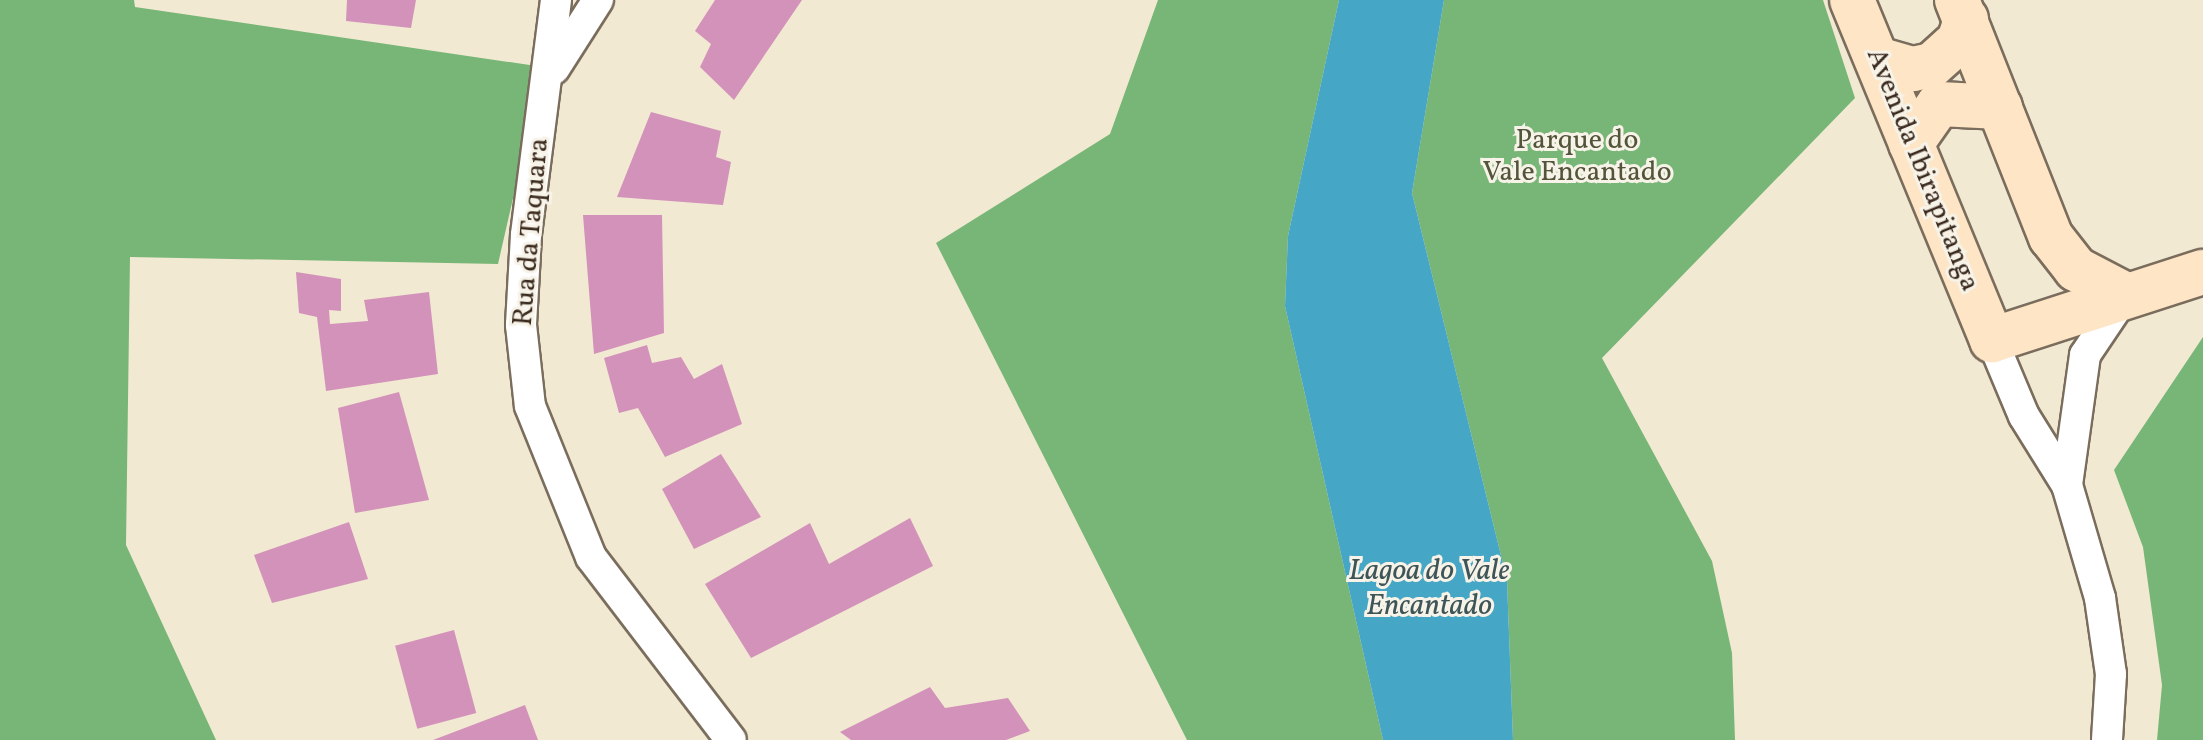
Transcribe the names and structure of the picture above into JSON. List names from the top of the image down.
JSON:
{
  "streets": {
    "main road": ["Avenida Ibirapitanga"],
    "street": ["Rua da Taquara"]
  },
  "water": ["Lagoa do Vale Encantado"],
  "parks": ["Parque do Vale Encantado"]
}
